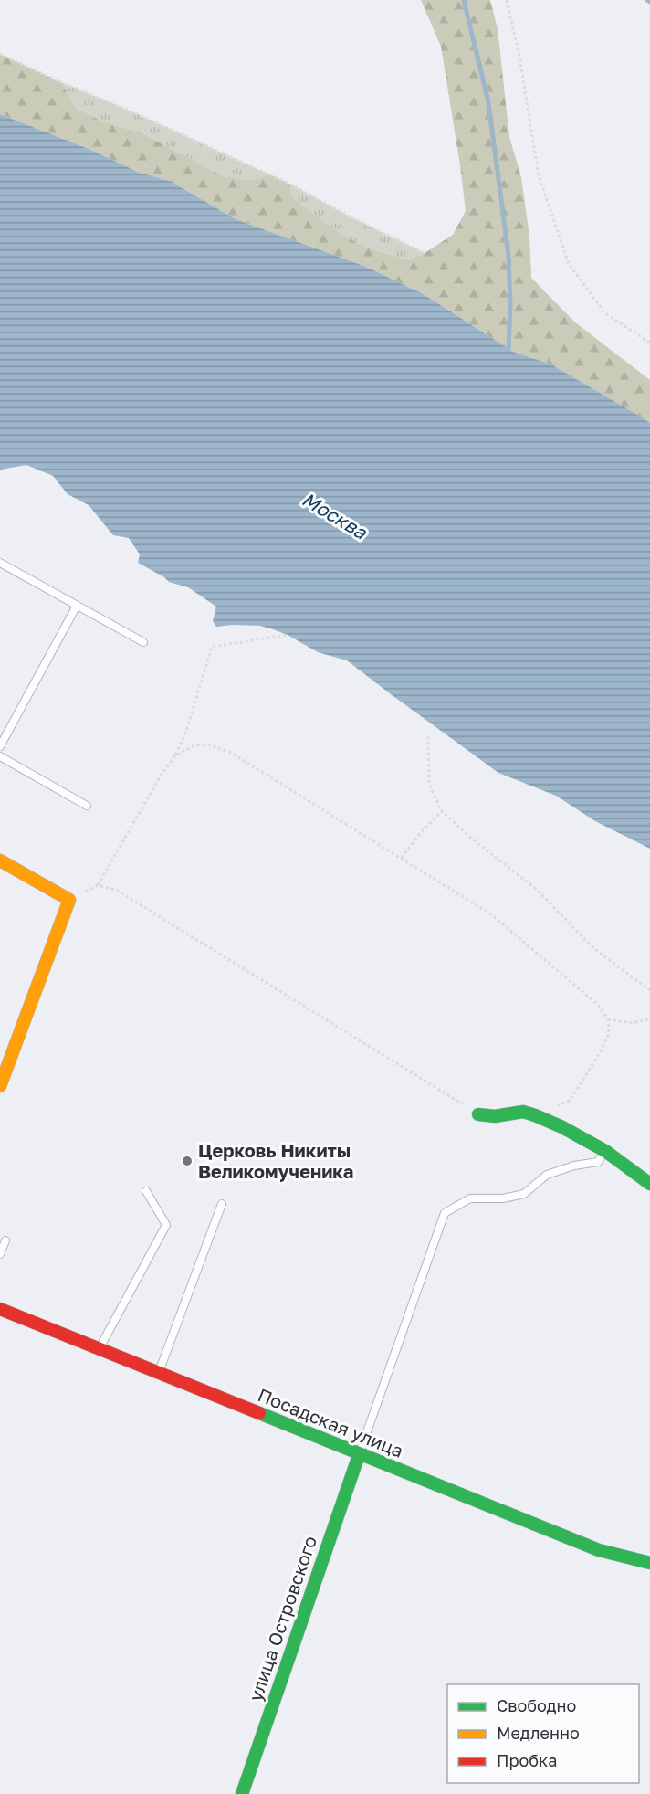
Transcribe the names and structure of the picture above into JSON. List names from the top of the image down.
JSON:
{
  "streets": {
    "street": ["Посадская улица", "улица Островского"]
  },
  "crossings": [
    ["Посадская улица", "улица Островского"]
  ],
  "water": ["Москва"],
  "places": ["Церковь Никиты Великомученика"],
  "legend": ["Свободно", "Медленно", "Пробка"]
}
